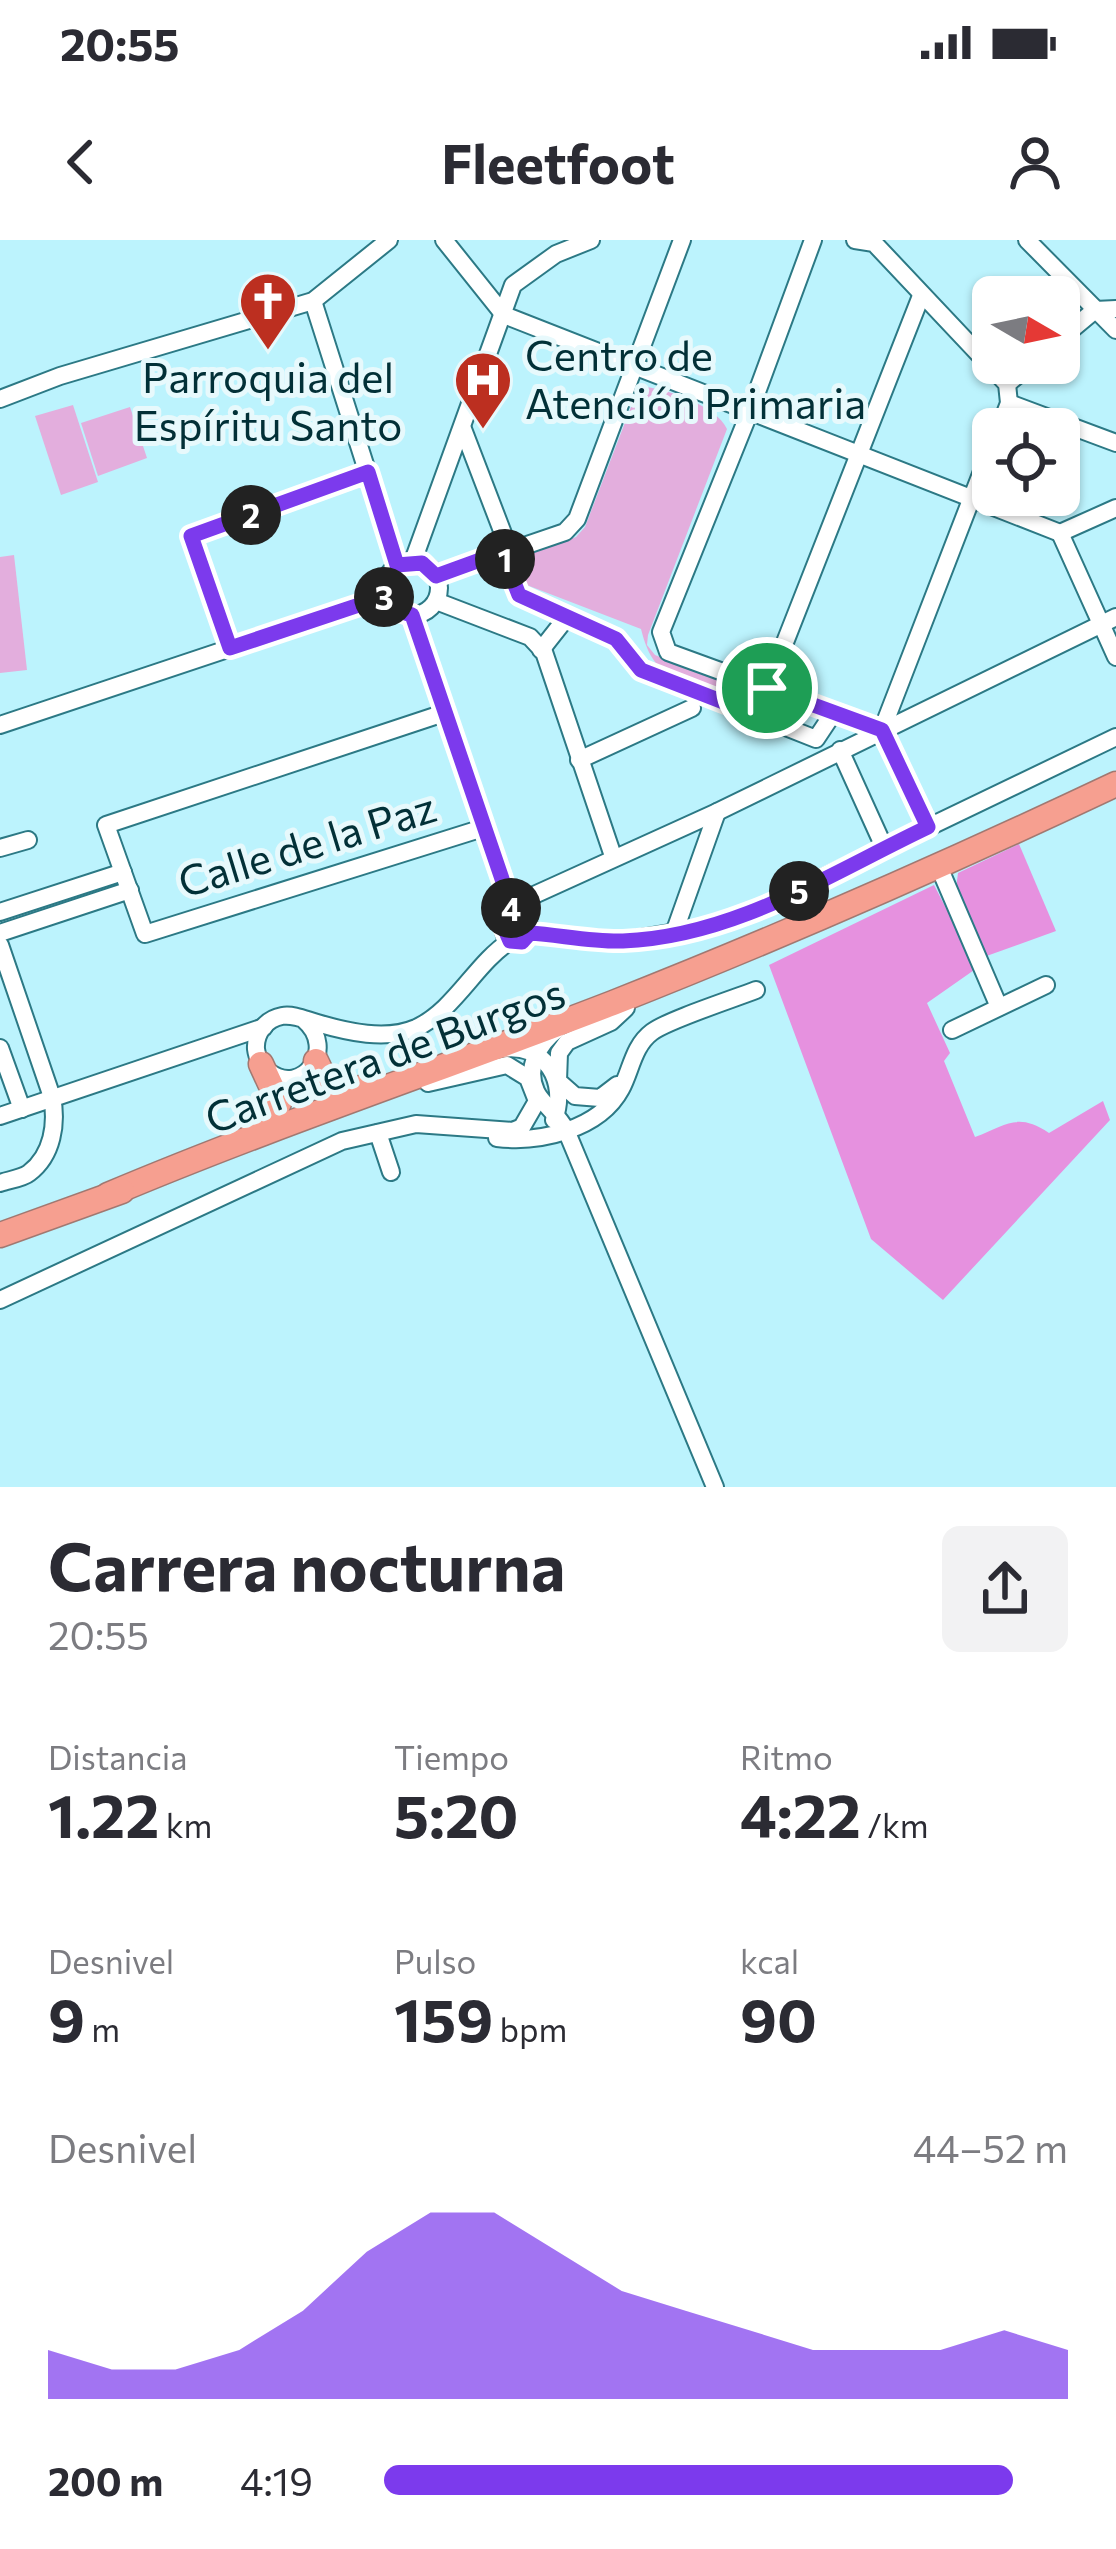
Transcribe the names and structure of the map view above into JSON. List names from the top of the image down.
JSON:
{
  "streets": {
    "highway": ["Carretera de Burgos"],
    "street": ["Calle de la Paz"]
  },
  "places": {
    "church": ["Parroquia del Espíritu Santo"],
    "hospital": ["Centro de Atención Primaria"]
  },
  "north": "right",
  "page": {
    "status": "20:55",
    "header": "Fleetfoot",
    "pins": [
      "2",
      "1",
      "3",
      "5",
      "4"
    ],
    "heading": ["Carrera nocturna", "20:55"],
    "stats": [
      ["Distancia", "1.22 km"],
      ["Tiempo", "5:20"],
      ["Ritmo", "4:22 /km"],
      ["Desnivel", "9 m"],
      ["Pulso", "159 bpm"],
      ["kcal", "90"]
    ],
    "chart": ["Desnivel", "44–52 m"],
    "list": [
      {
        "name": "200 m",
        "note": "4:19"
      }
    ]
  }
}
